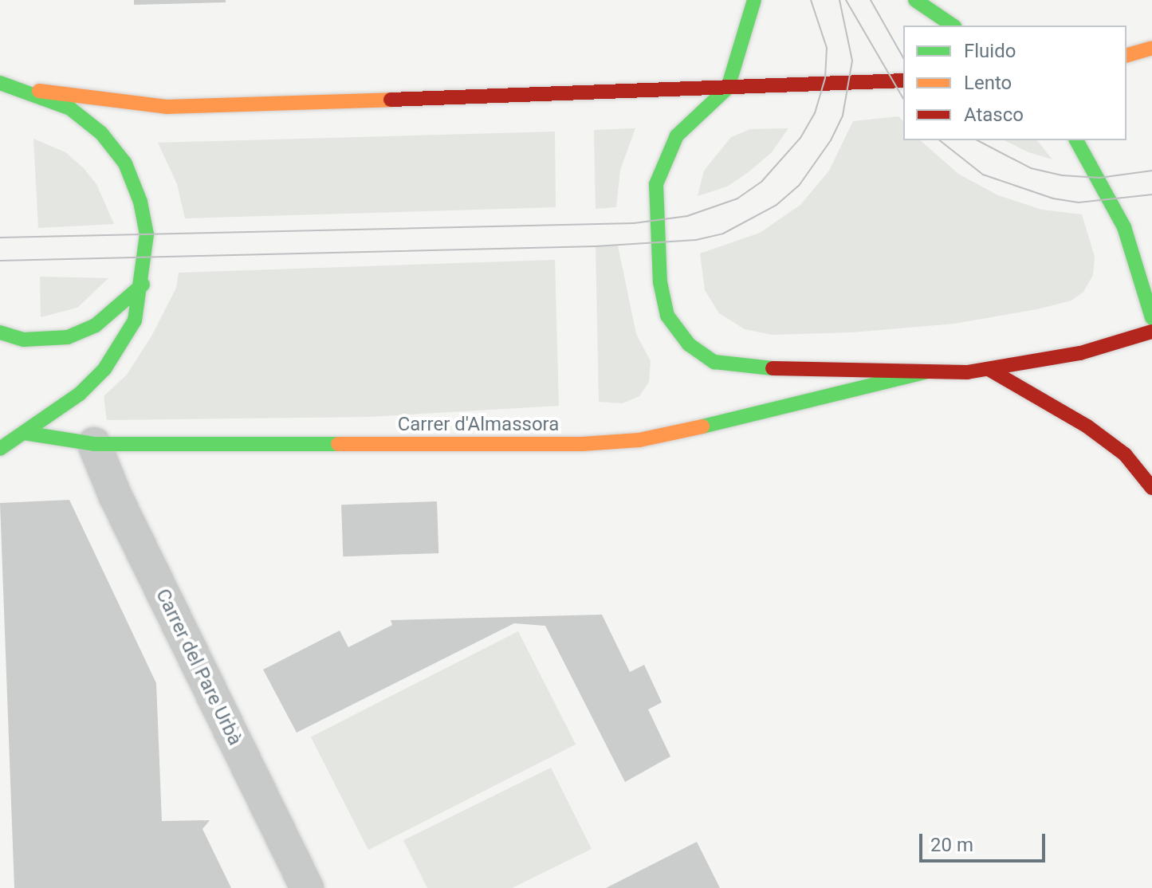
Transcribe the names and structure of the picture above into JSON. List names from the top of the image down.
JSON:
{
  "streets": {
    "main road": ["Carrer d'Almassora"],
    "street": ["Carrer del Pare Urbà"]
  },
  "crossings": [
    ["Carrer d'Almassora", "Carrer del Pare Urbà"]
  ],
  "legend": ["Fluido", "Lento", "Atasco"],
  "scale_bar": "20 m"
}
